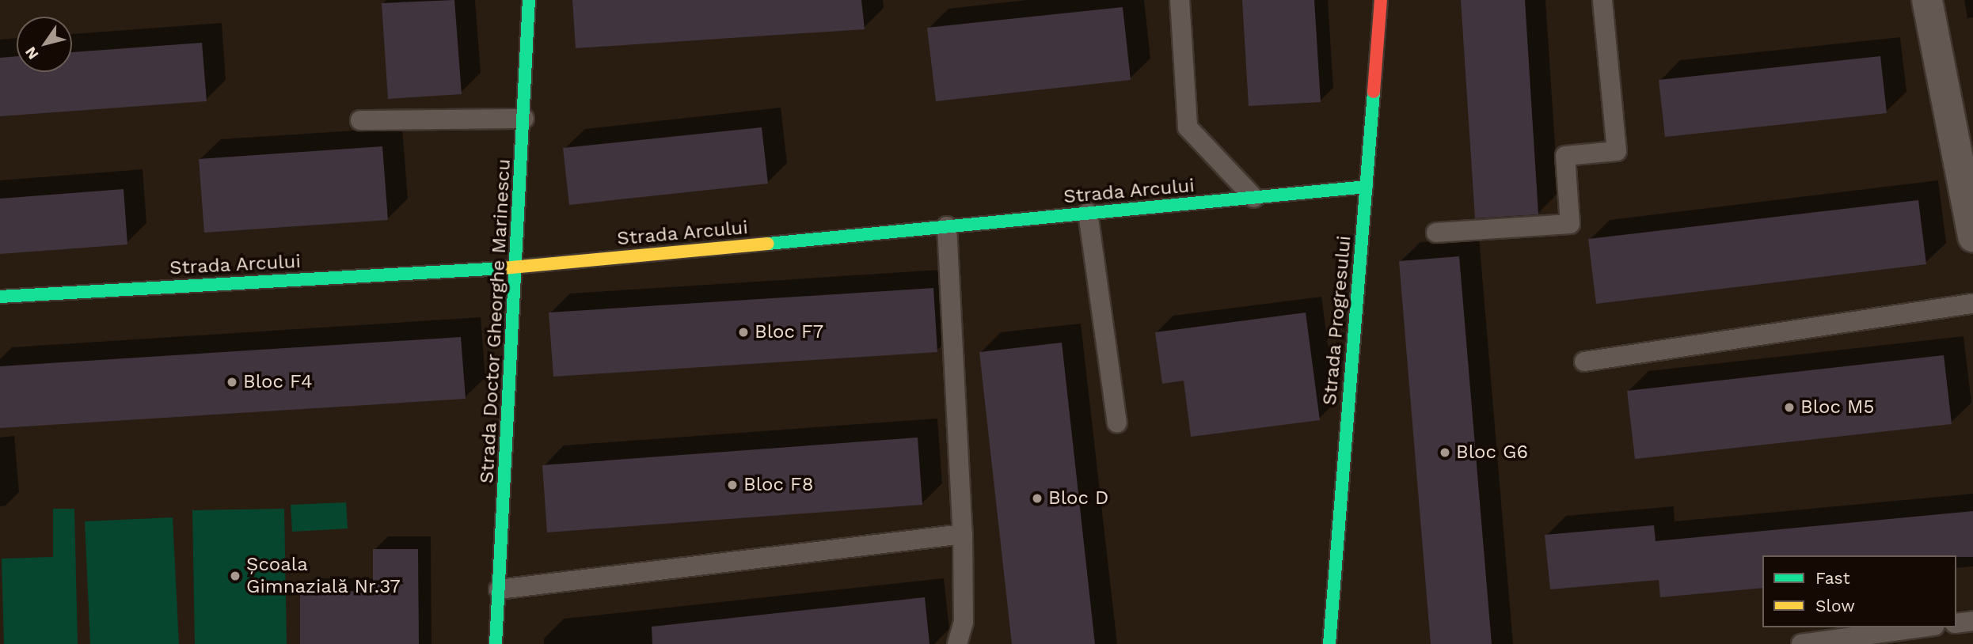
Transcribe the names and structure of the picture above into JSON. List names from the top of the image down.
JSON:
{
  "streets": {
    "street": ["Strada Arcului", "Strada Progresului", "Strada Doctor Gheorghe Marinescu"]
  },
  "crossings": [
    ["Strada Arcului", "Strada Progresului"],
    ["Strada Arcului", "Strada Doctor Gheorghe Marinescu"]
  ],
  "places": [
    "Bloc F7",
    "Bloc F4",
    "Bloc M5",
    "Bloc G6",
    "Bloc F8",
    "Bloc D",
    "Școala Gimnazială Nr.37"
  ],
  "legend": ["Fast", "Slow"],
  "north": "bottom left"
}
